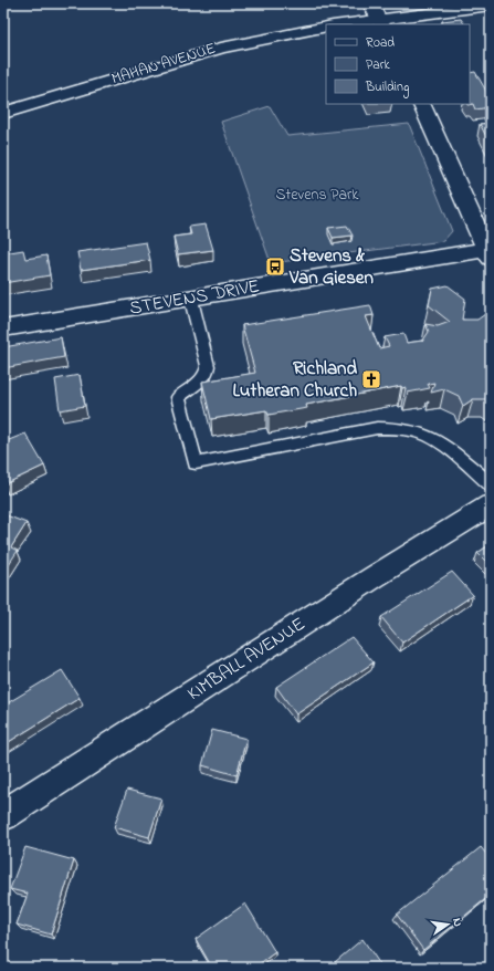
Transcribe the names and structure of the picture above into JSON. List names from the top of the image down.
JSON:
{
  "streets": {
    "street": ["MAHAN AVENUE", "STEVENS DRIVE", "KIMBALL AVENUE"]
  },
  "parks": ["Stevens Park"],
  "places": {
    "bus stop": ["Stevens & Van Giesen"],
    "church": ["Richland Lutheran Church"]
  },
  "legend": ["Road", "Park", "Building"],
  "north": "right"
}
